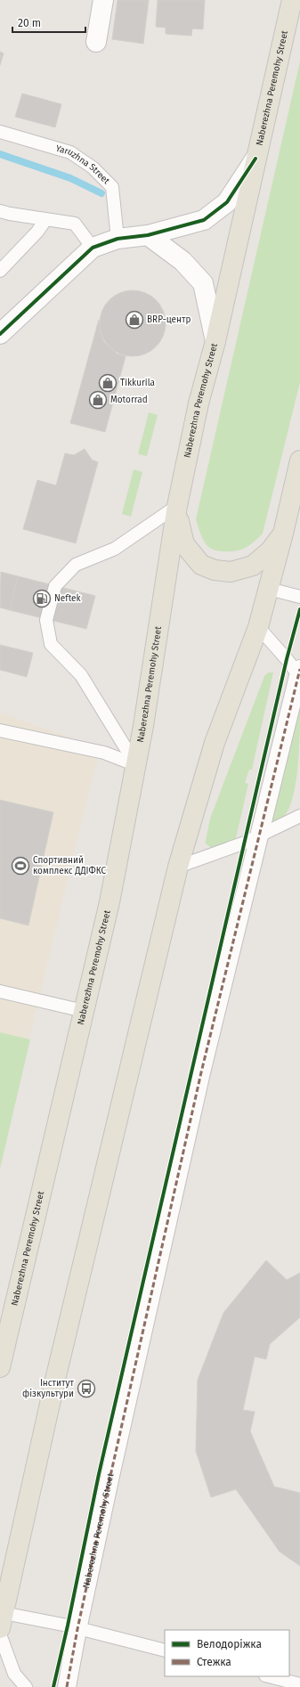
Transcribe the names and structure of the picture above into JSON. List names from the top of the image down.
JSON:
{
  "streets": {
    "main road": ["Naberezhna Peremohy Street"],
    "lane": ["Yaruzhna Street"]
  },
  "places": {
    "shop": ["BRP-центр", "Tikkurila", "Motorrad"],
    "fuel station": ["Neftek"],
    "sports": ["Спортивний комплекс ДДІФКС"],
    "bus stop": ["Інститут фізкультури"]
  },
  "legend": ["Велодоріжка", "Стежка"],
  "scale_bar": "20 m"
}
